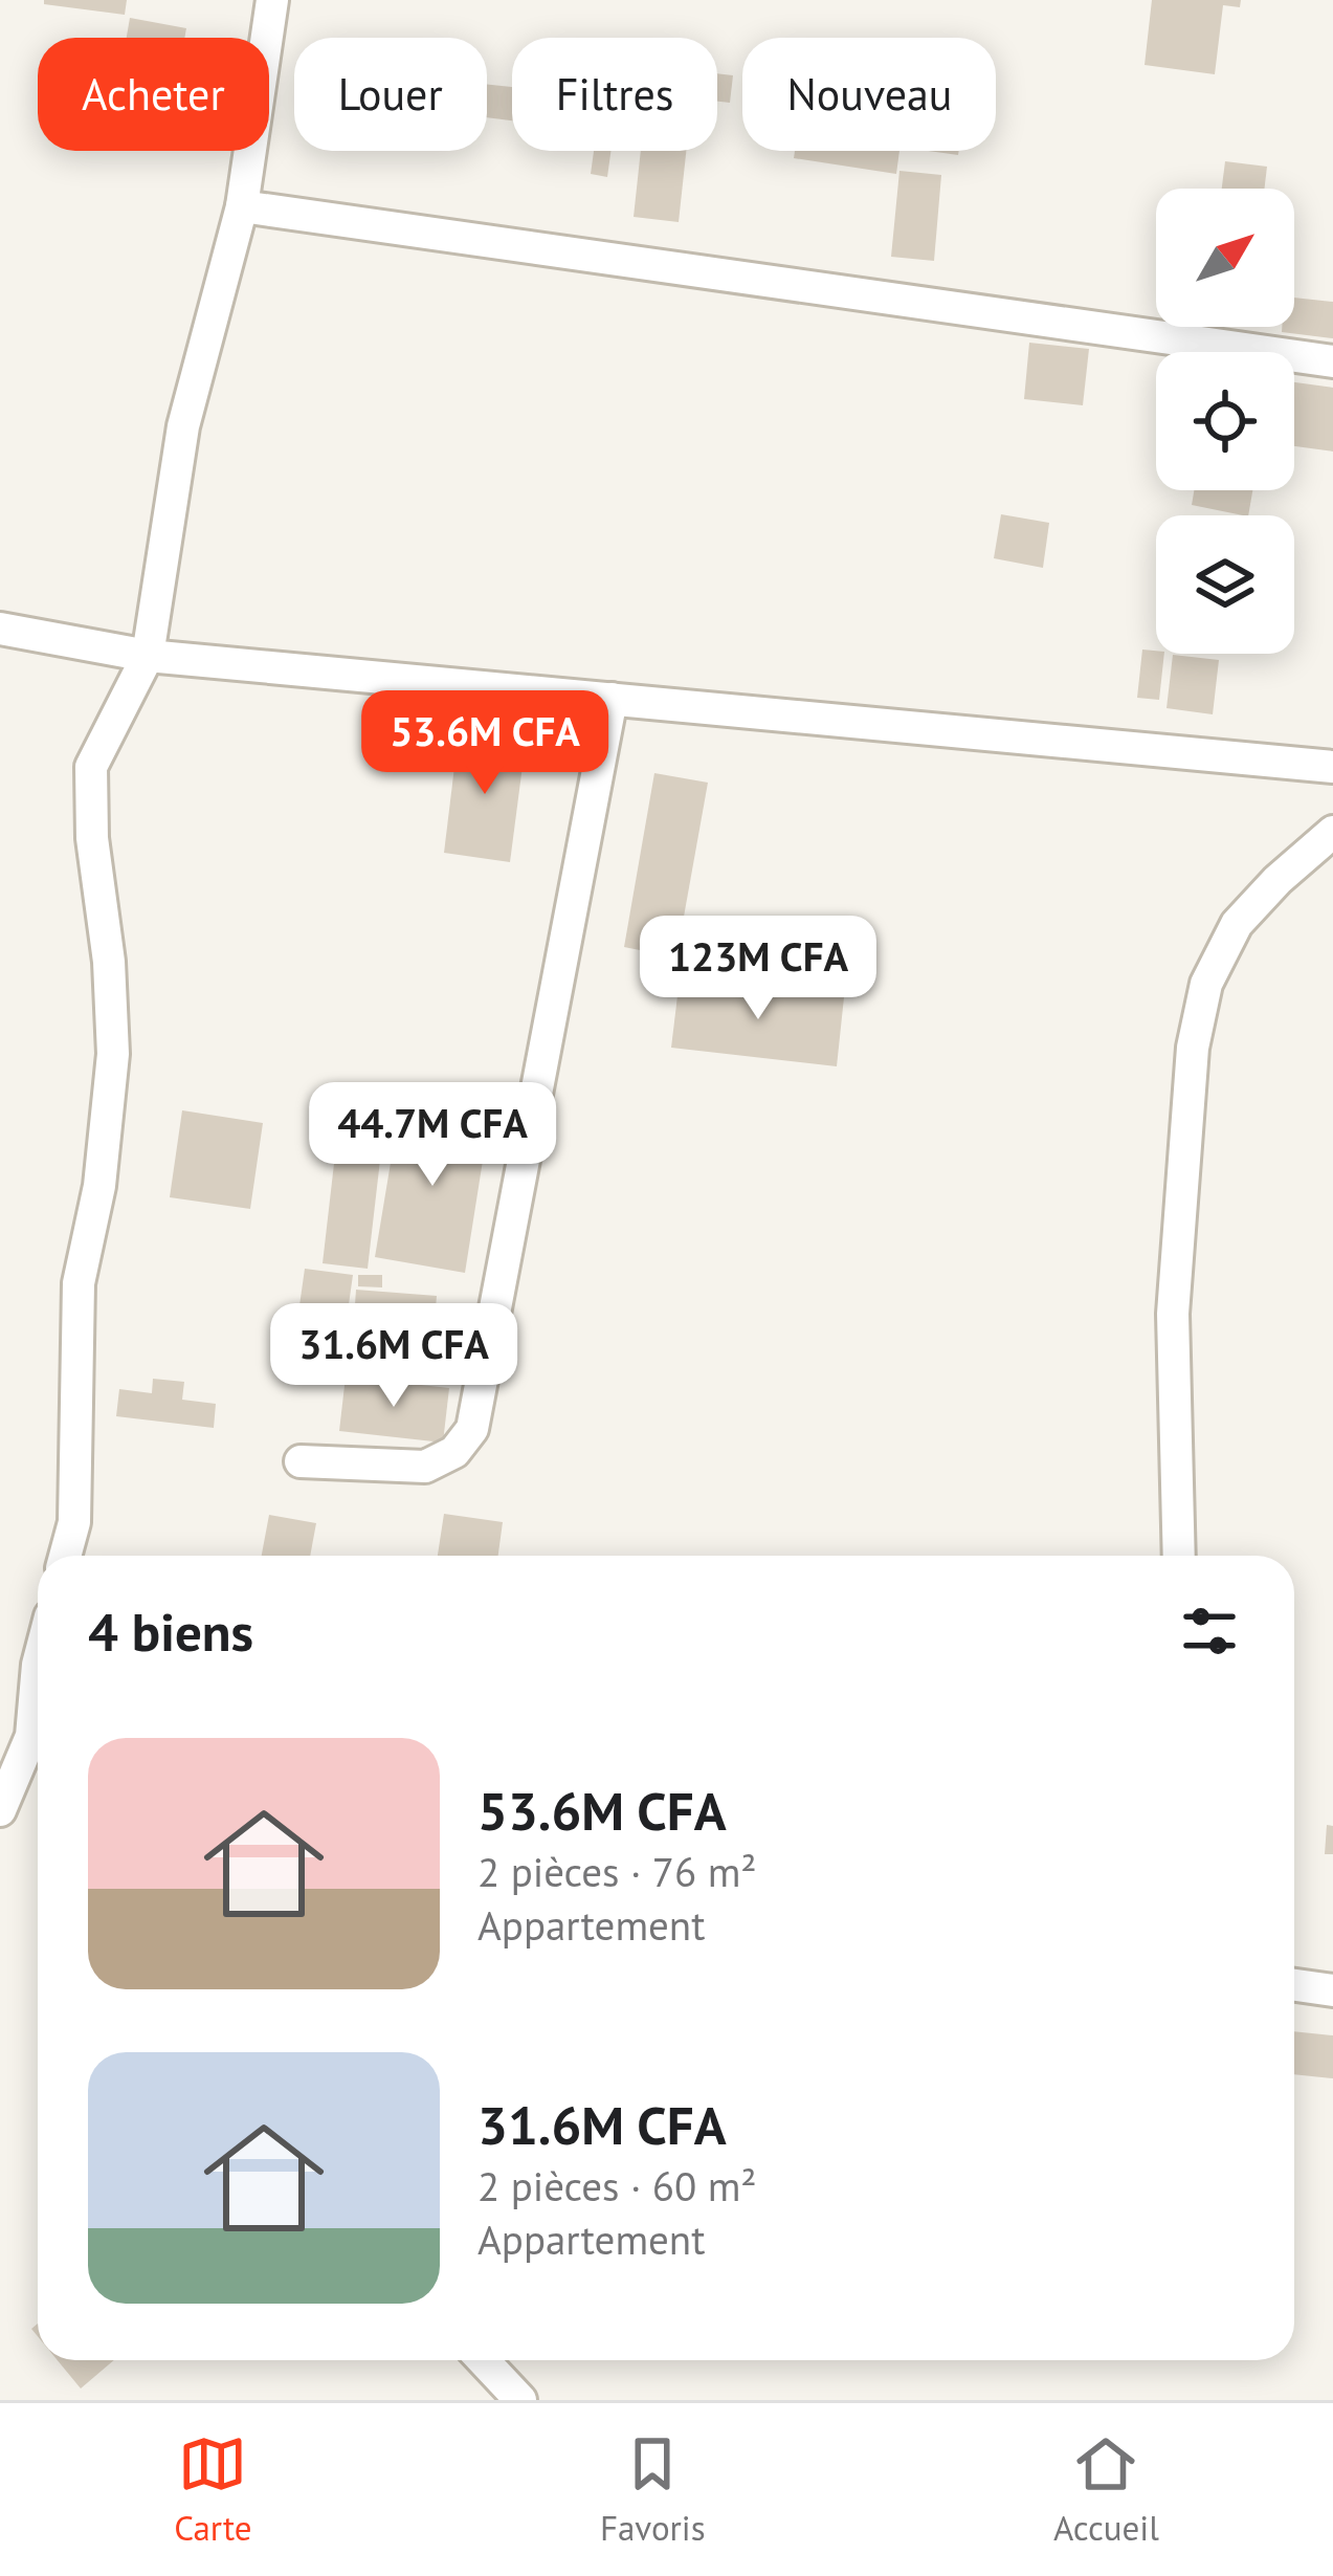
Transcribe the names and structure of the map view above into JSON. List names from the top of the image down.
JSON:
{
  "north": "top right",
  "page": {
    "chip": [
      "Acheter",
      "Louer",
      "Filtres",
      "Nouveau"
    ],
    "price": [
      "53.6M CFA",
      "123M CFA",
      "44.7M CFA",
      "31.6M CFA"
    ],
    "heading": "4 biens",
    "list": [
      {
        "name": "53.6M CFA",
        "note": "2 pièces · 76 m² · Appartement"
      },
      {
        "name": "31.6M CFA",
        "note": "2 pièces · 60 m² · Appartement"
      }
    ],
    "tabs": ["Carte", "Favoris", "Accueil"]
  }
}
